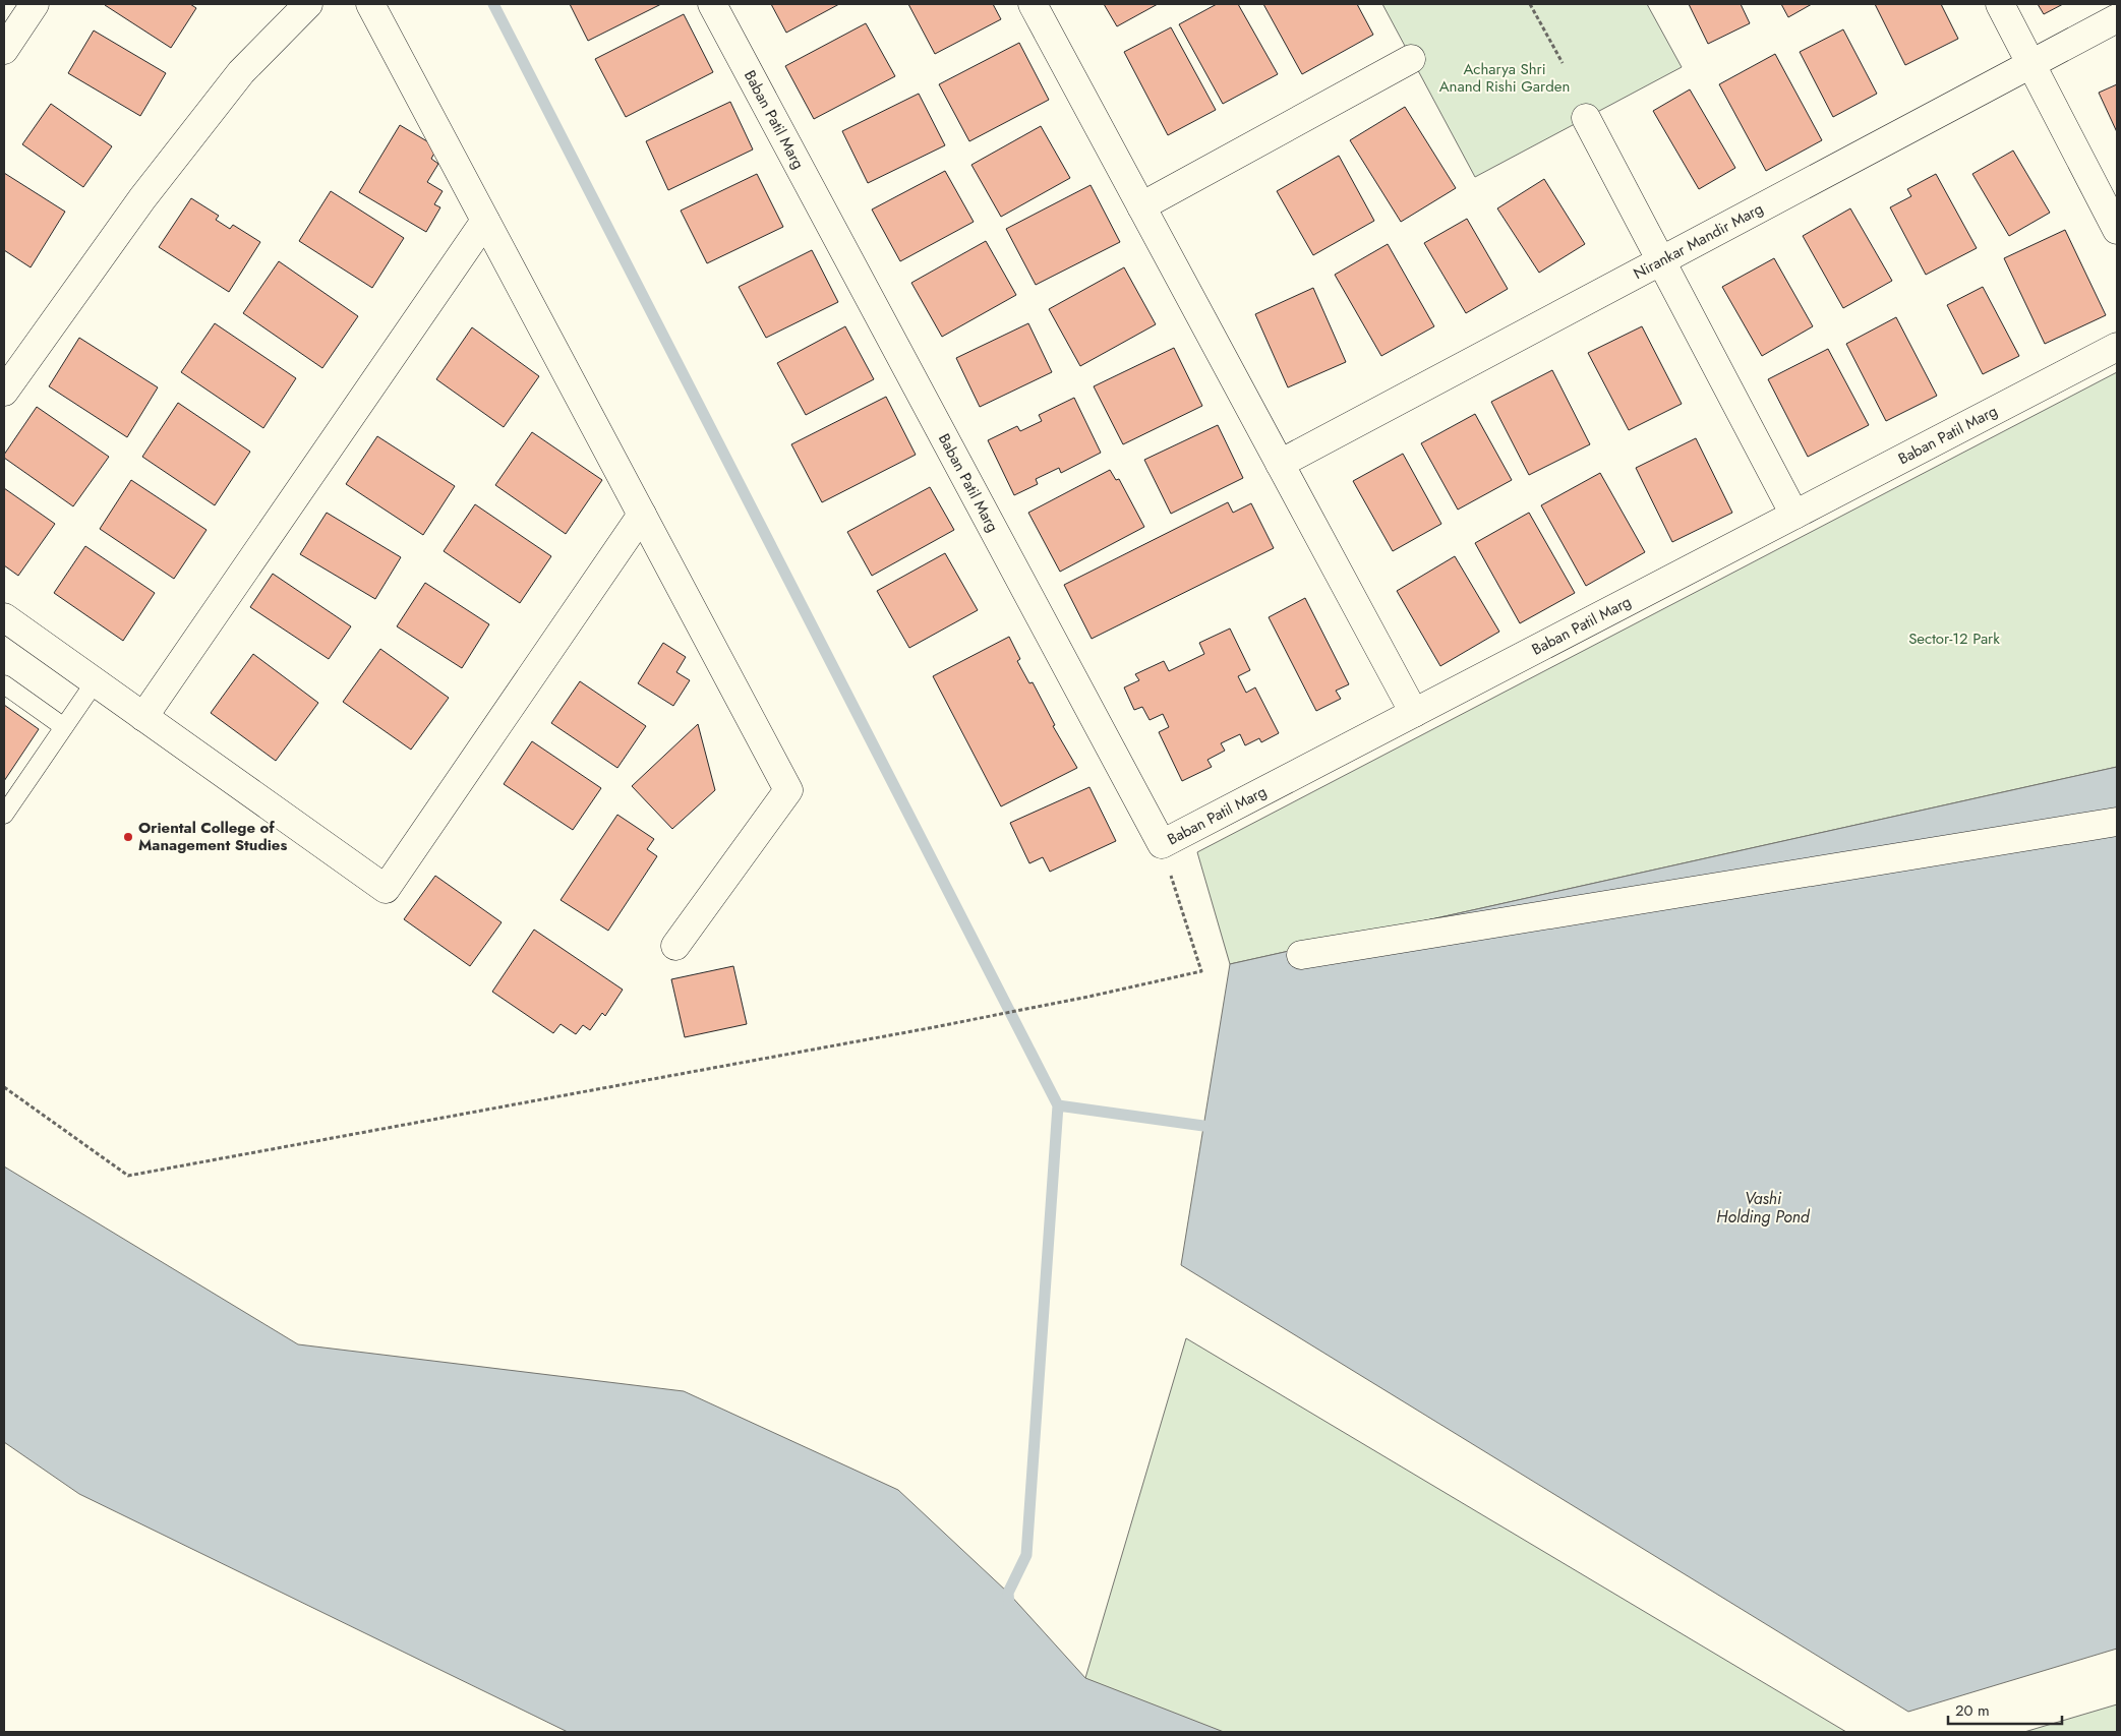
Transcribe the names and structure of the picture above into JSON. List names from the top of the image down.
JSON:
{
  "streets": {
    "street": ["Baban Patil Marg", "Nirankar Mandir Marg"]
  },
  "water": ["Vashi Holding Pond"],
  "parks": ["Acharya Shri Anand Rishi Garden", "Sector-12 Park"],
  "places": ["Oriental College of Management Studies"],
  "scale_bar": "20 m"
}
